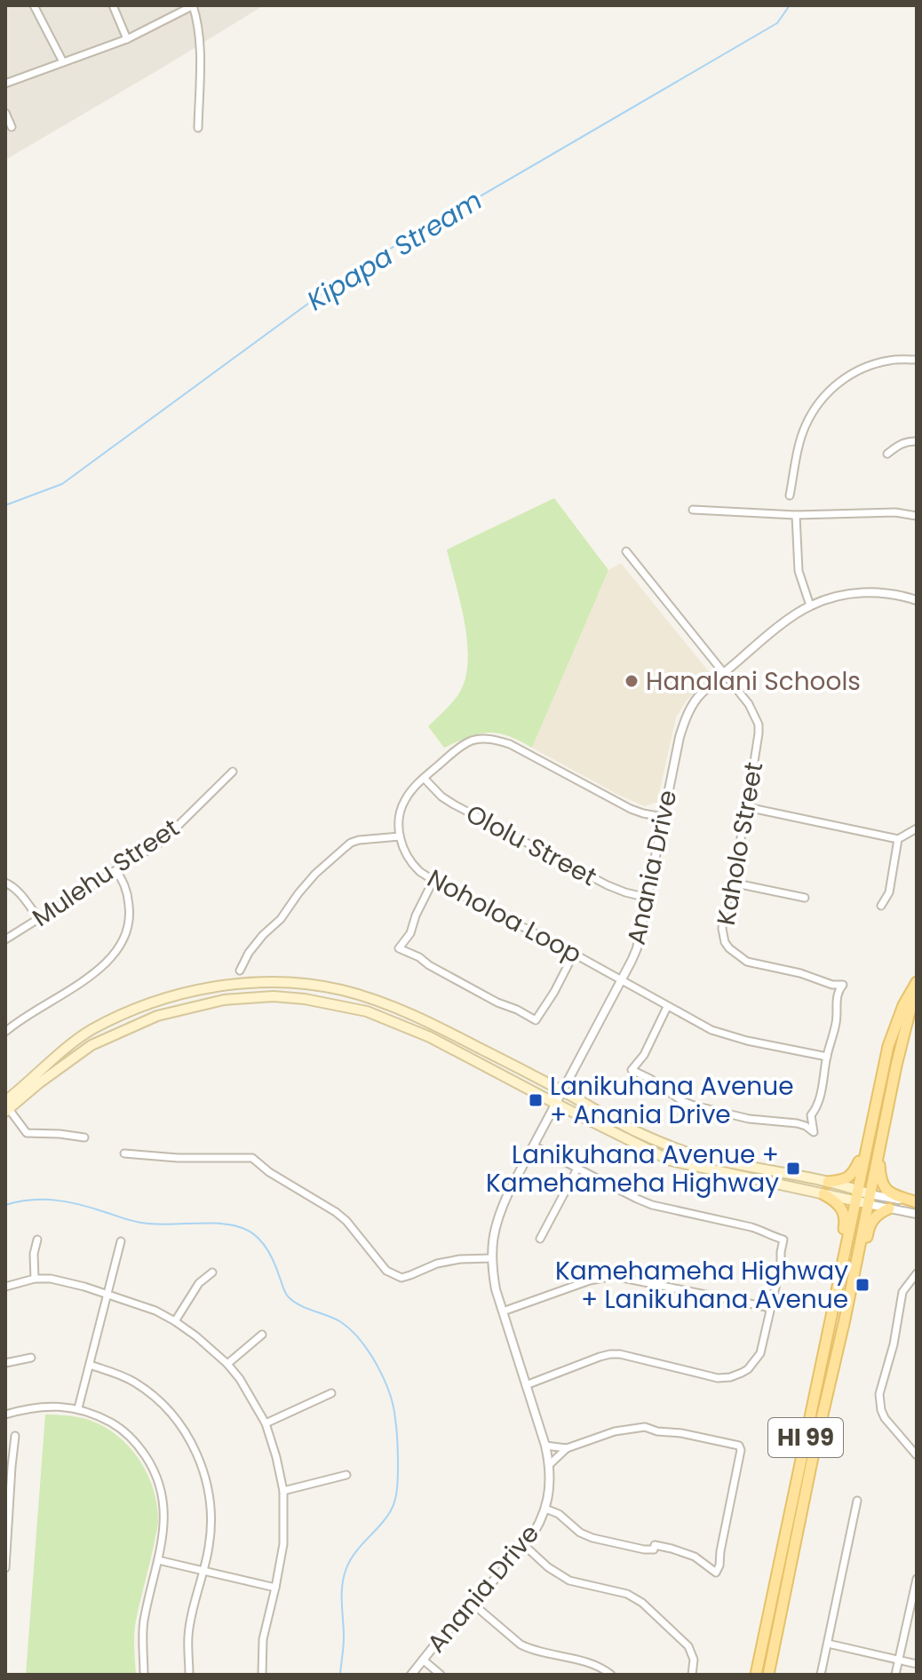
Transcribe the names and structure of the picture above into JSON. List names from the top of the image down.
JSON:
{
  "streets": {
    "main road": ["HI 99"],
    "street": [
      "Kaholo Street",
      "Ololu Street",
      "Anania Drive",
      "Mulehu Street",
      "Noholoa Loop"
    ]
  },
  "crossings": [
    ["Kaholo Street", "Anania Drive"],
    ["Kaholo Street", "Noholoa Loop"],
    ["Ololu Street", "Anania Drive"],
    ["Anania Drive", "Noholoa Loop"]
  ],
  "water": ["Kipapa Stream"],
  "places": {
    "other": ["Hanalani Schools"],
    "transit": ["Lanikuhana Avenue + Anania Drive", "Lanikuhana Avenue + Kamehameha Highway", "Kamehameha Highway + Lanikuhana Avenue"]
  }
}
